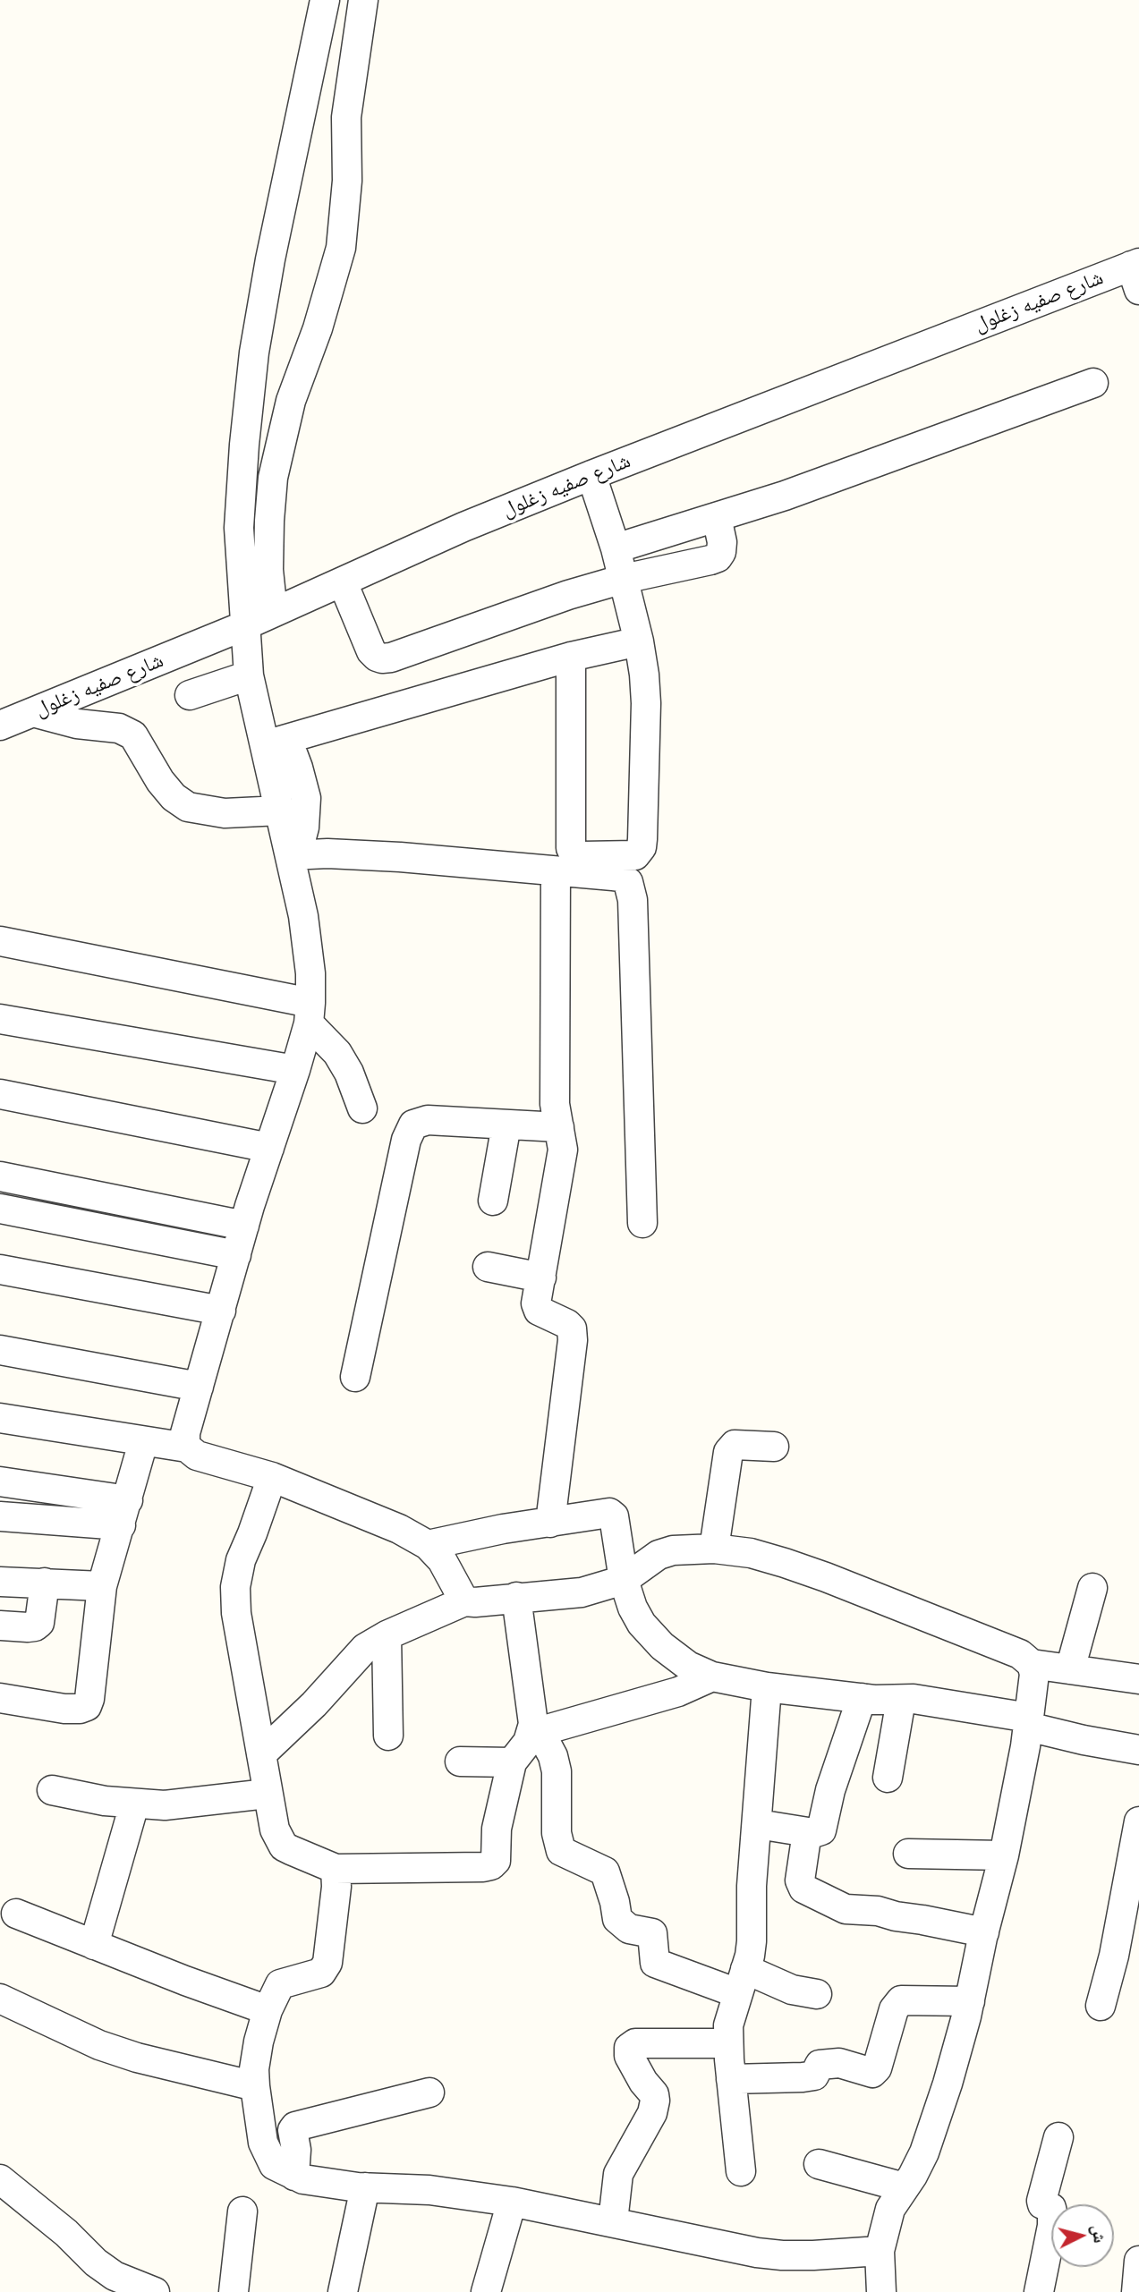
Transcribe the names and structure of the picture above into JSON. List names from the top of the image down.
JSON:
{
  "streets": {
    "street": ["شارع صفيه زغلول"]
  },
  "north": "right"
}
